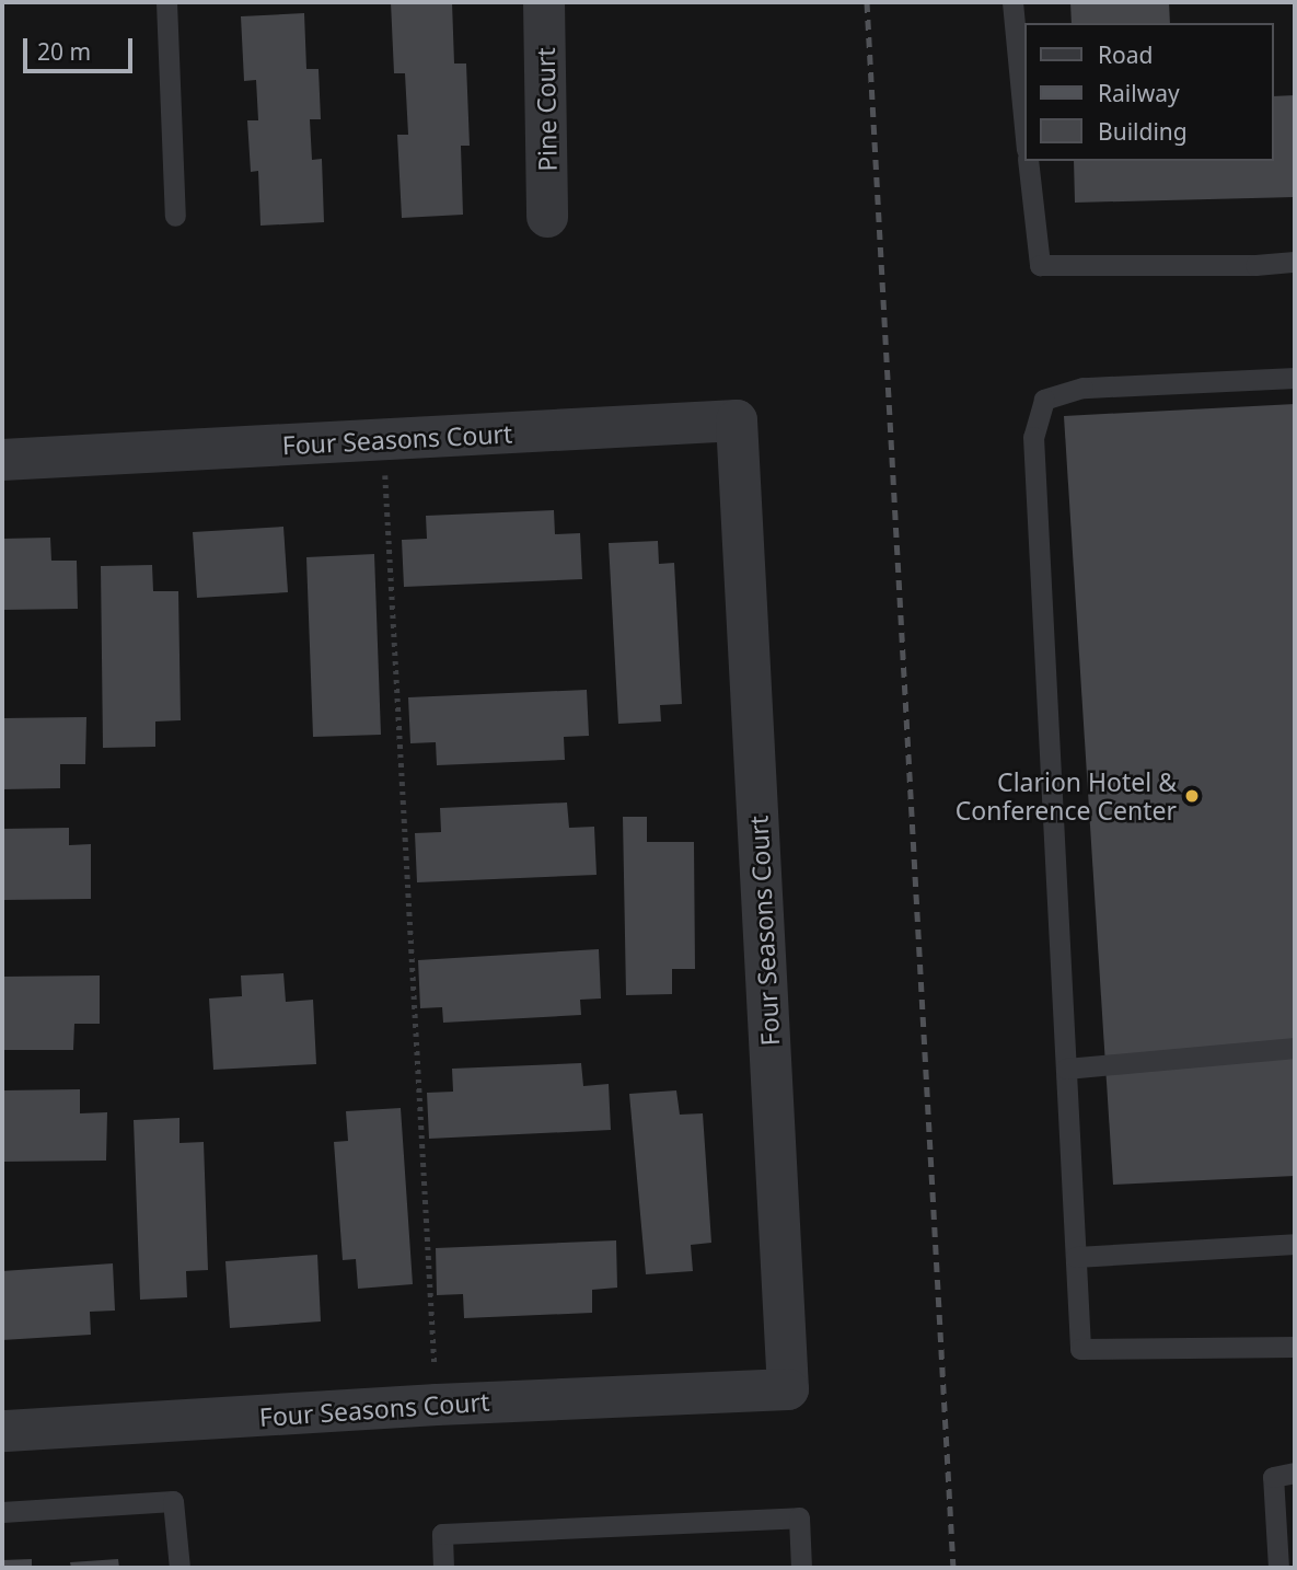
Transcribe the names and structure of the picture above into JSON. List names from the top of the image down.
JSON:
{
  "streets": {
    "street": ["Pine Court", "Four Seasons Court"]
  },
  "places": ["Clarion Hotel & Conference Center"],
  "legend": ["Road", "Railway", "Building"],
  "scale_bar": "20 m"
}
